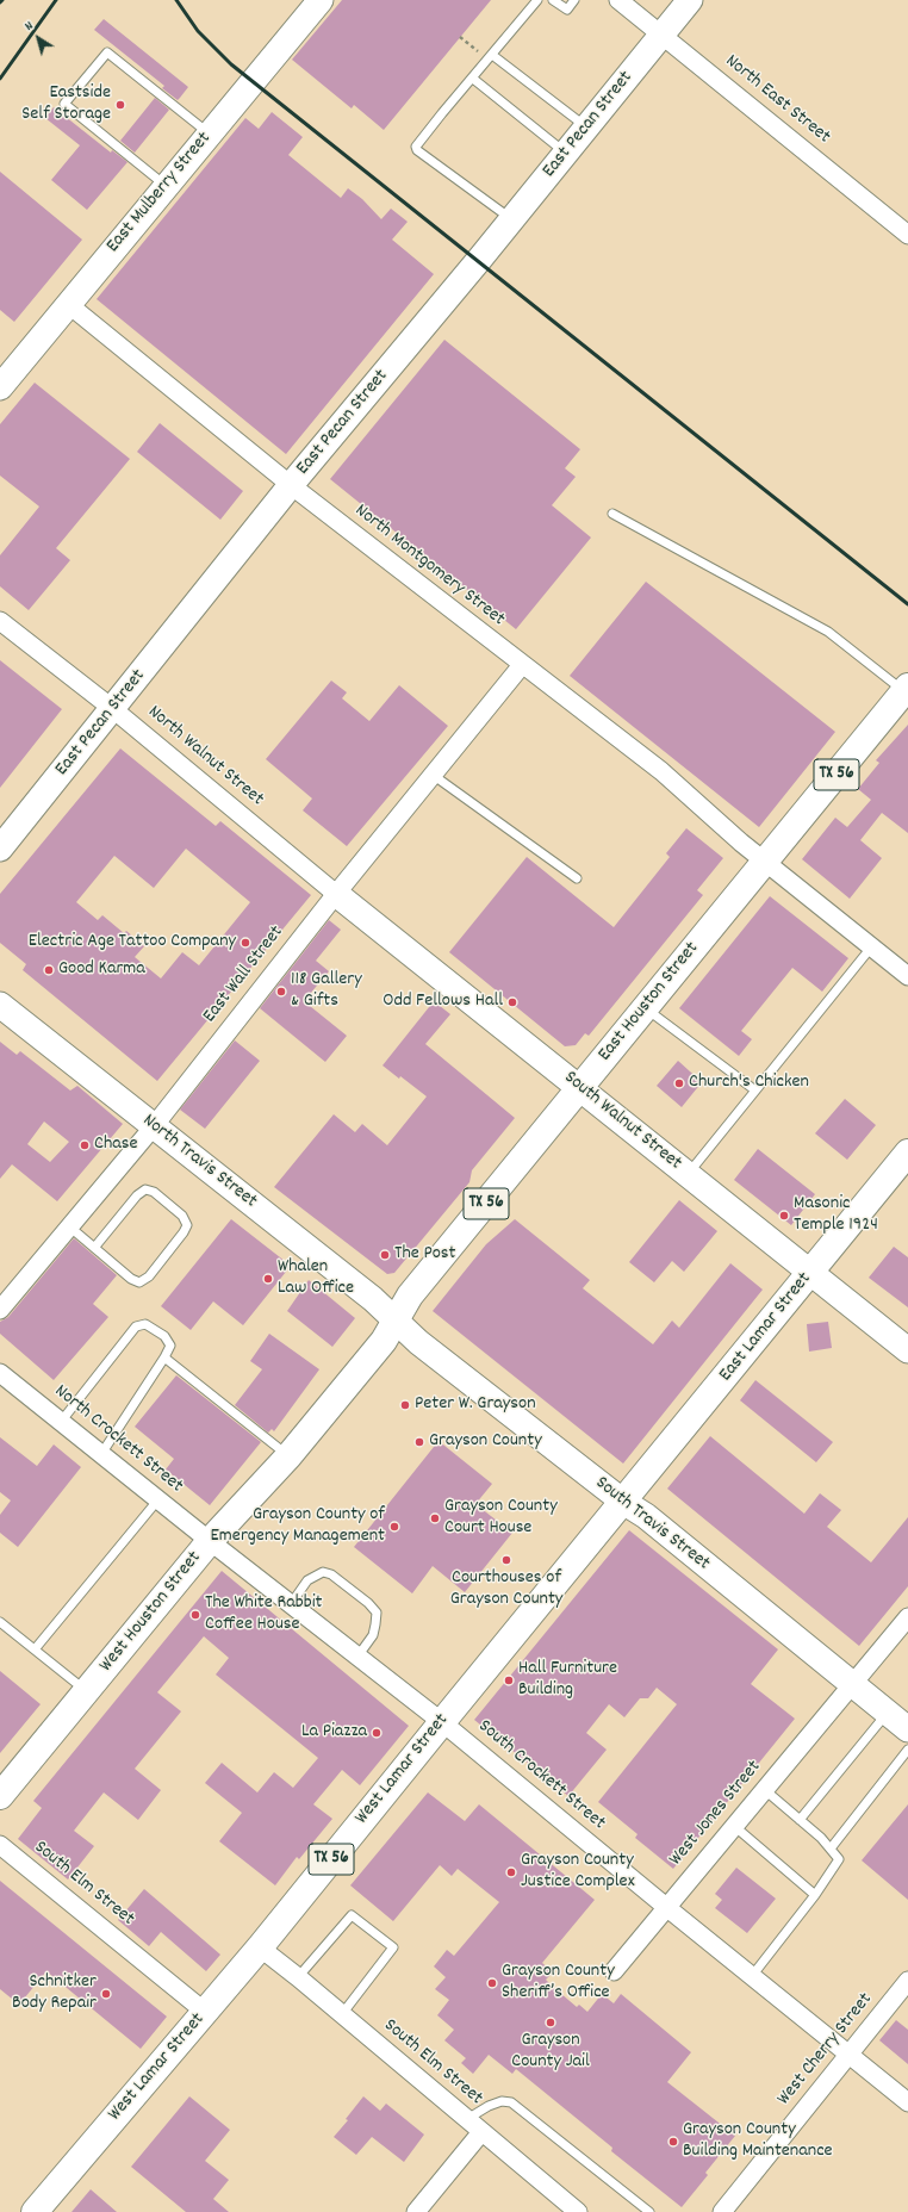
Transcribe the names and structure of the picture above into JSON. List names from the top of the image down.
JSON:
{
  "streets": {
    "main road": [
      "TX 56",
      "East Houston Street",
      "East Lamar Street",
      "West Houston Street",
      "West Lamar Street"
    ],
    "street": [
      "North East Street",
      "East Pecan Street",
      "East Mulberry Street",
      "North Montgomery Street",
      "North Walnut Street",
      "East Wall Street",
      "South Walnut Street",
      "North Travis Street",
      "North Crockett Street",
      "South Travis Street",
      "South Crockett Street",
      "West Jones Street",
      "South Elm Street",
      "West Cherry Street"
    ]
  },
  "crossings": [
    ["North East Street", "East Pecan Street"],
    ["East Pecan Street", "North Montgomery Street"],
    ["East Pecan Street", "North Walnut Street"],
    ["East Mulberry Street", "North Montgomery Street"],
    ["North Montgomery Street", "East Wall Street"],
    ["North Montgomery Street", "East Houston Street"],
    ["North Walnut Street", "East Wall Street"],
    ["North Walnut Street", "South Walnut Street"],
    ["East Wall Street", "South Walnut Street"],
    ["East Wall Street", "North Travis Street"],
    ["East Houston Street", "South Walnut Street"],
    ["East Houston Street", "North Travis Street"],
    ["East Houston Street", "South Travis Street"],
    ["East Houston Street", "West Houston Street"],
    ["South Walnut Street", "East Lamar Street"],
    ["North Travis Street", "South Travis Street"],
    ["North Travis Street", "West Houston Street"],
    ["East Lamar Street", "South Travis Street"],
    ["East Lamar Street", "West Lamar Street"],
    ["North Crockett Street", "West Houston Street"],
    ["North Crockett Street", "South Crockett Street"],
    ["South Travis Street", "West Houston Street"],
    ["South Travis Street", "West Lamar Street"],
    ["South Travis Street", "West Jones Street"],
    ["West Houston Street", "South Crockett Street"],
    ["West Lamar Street", "South Crockett Street"],
    ["West Lamar Street", "South Elm Street"],
    ["South Crockett Street", "West Jones Street"],
    ["South Crockett Street", "West Cherry Street"]
  ],
  "places": [
    "Eastside Self Storage",
    "Electric Age Tattoo Company",
    "Good Karma",
    "118 Gallery & Gifts",
    "Odd Fellows Hall",
    "Church's Chicken",
    "Chase",
    "Masonic Temple 1924",
    "The Post",
    "Whalen Law Office",
    "Peter W. Grayson",
    "Grayson County",
    "Grayson County Court House",
    "Grayson County of Emergency Management",
    "Courthouses of Grayson County",
    "The White Rabbit Coffee House",
    "Hall Furniture Building",
    "La Piazza",
    "Grayson County Justice Complex",
    "Grayson County Sheriff’s Office",
    "Schnitker Body Repair",
    "Grayson County Jail",
    "Grayson County Building Maintenance"
  ],
  "north": "top left"
}
